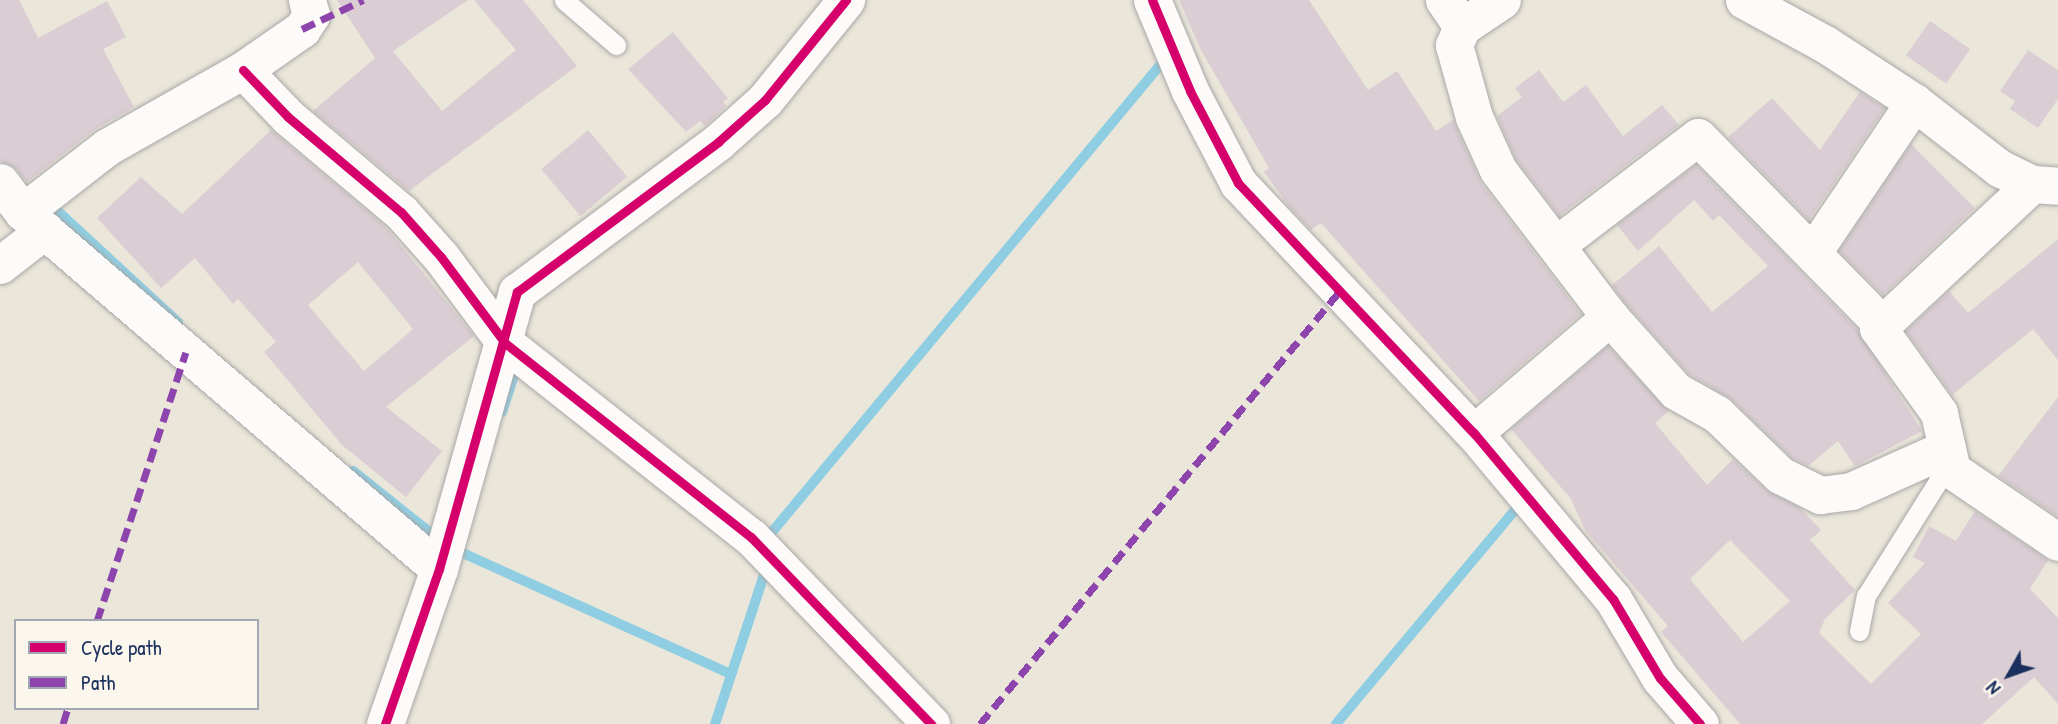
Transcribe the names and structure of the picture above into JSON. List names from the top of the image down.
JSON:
{
  "legend": ["Cycle path", "Path"],
  "north": "bottom left"
}
